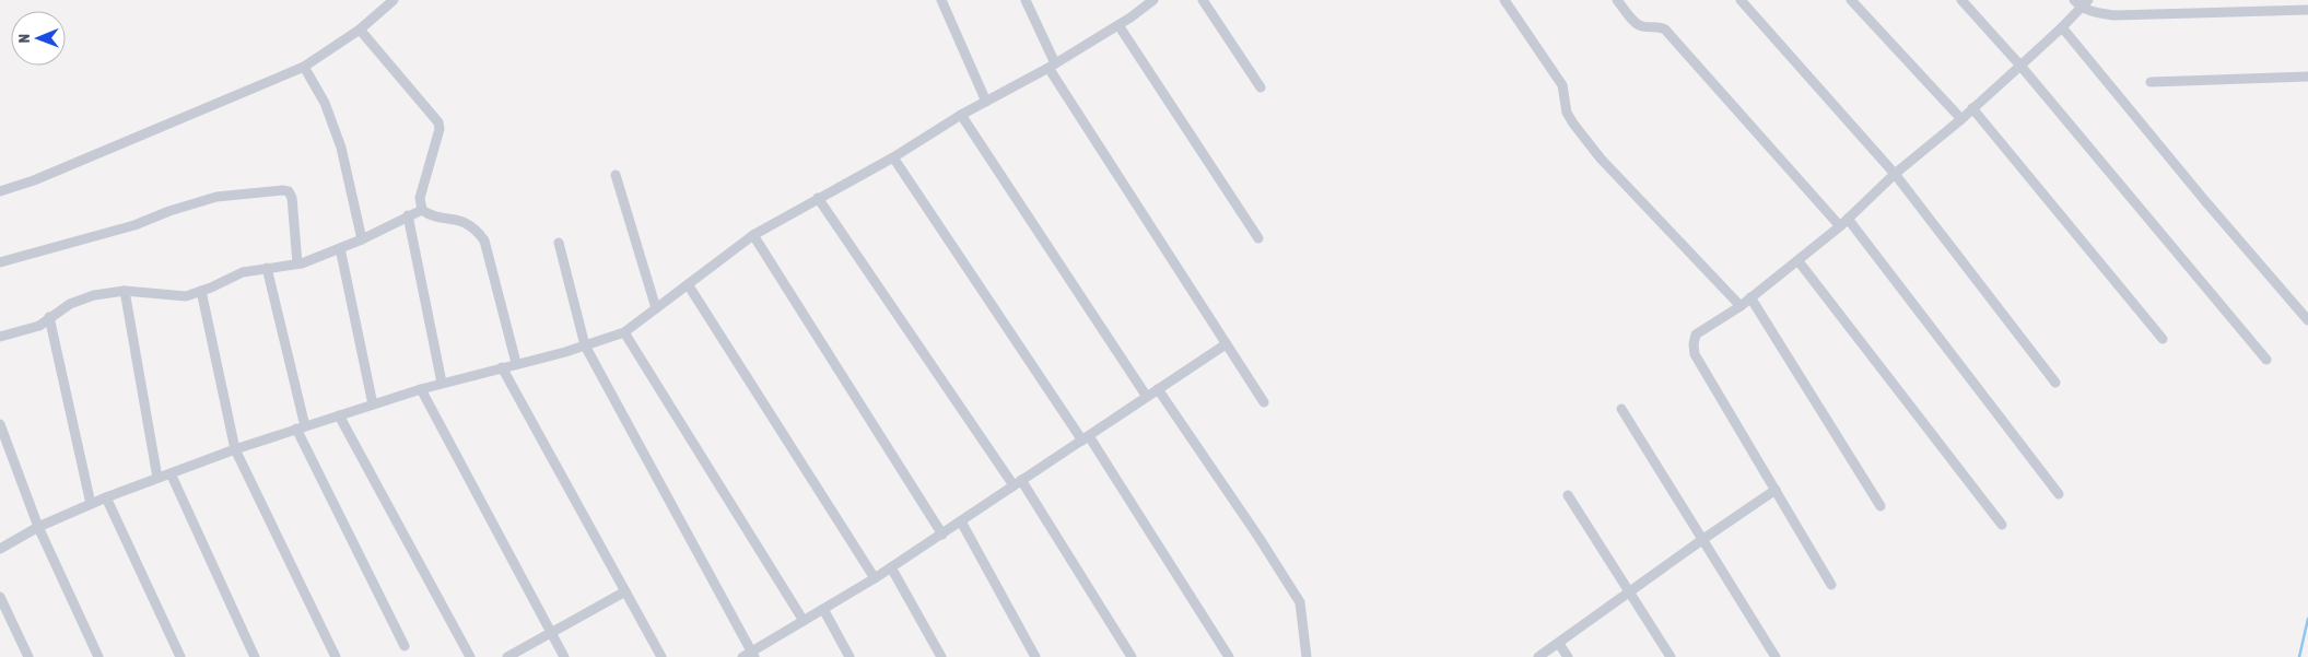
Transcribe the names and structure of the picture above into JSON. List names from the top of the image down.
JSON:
{
  "north": "left"
}
